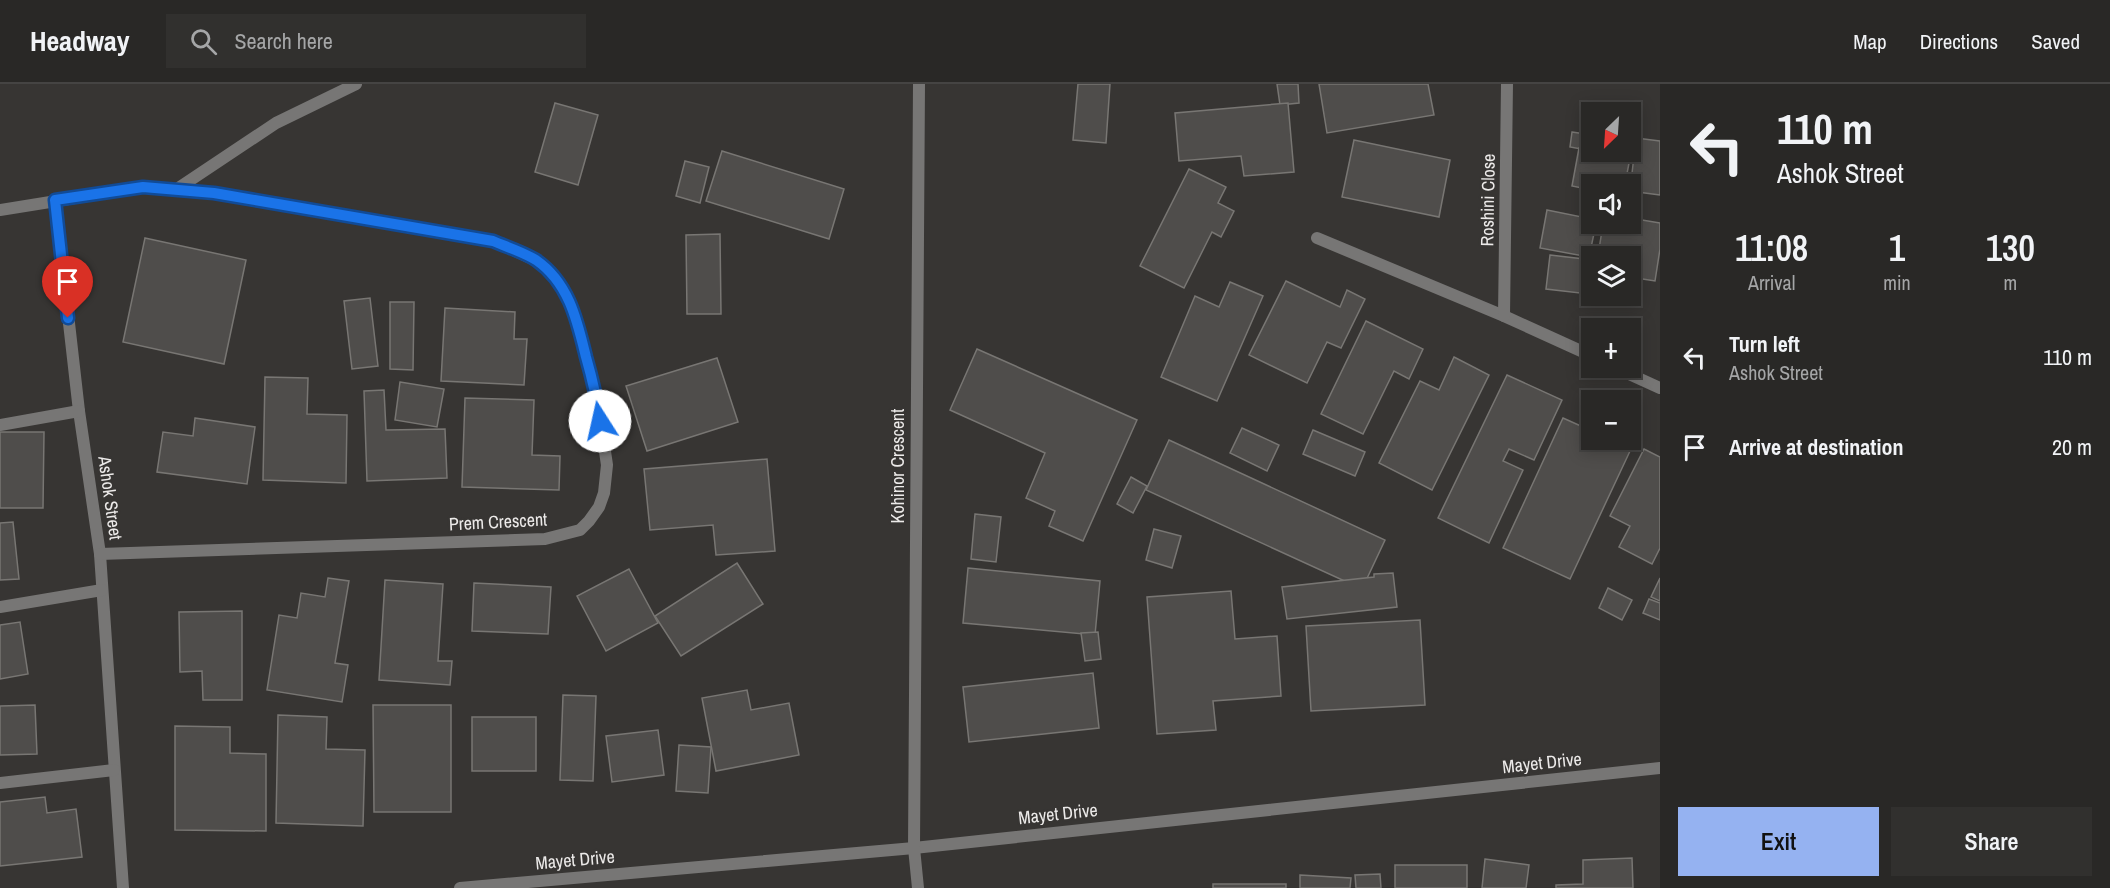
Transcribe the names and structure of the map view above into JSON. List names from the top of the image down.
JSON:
{
  "streets": {
    "street": [
      "Roshini Close",
      "Kohinor Crescent",
      "Ashok Street",
      "Prem Crescent",
      "Mayet Drive"
    ]
  },
  "crossings": [
    ["Kohinor Crescent", "Mayet Drive"],
    ["Ashok Street", "Prem Crescent"]
  ],
  "north": "bottom left",
  "page": {
    "header": "Headway",
    "search": "Search here",
    "nav": ["Map", "Directions", "Saved"],
    "turn": ["110 m", "Ashok Street"],
    "map_buttons": ["+", "−"],
    "eta": [
      "11:08",
      "Arrival",
      "1",
      "min",
      "130",
      "m"
    ],
    "list": [
      {
        "name": "Turn left",
        "note": "Ashok Street",
        "value": "110 m"
      },
      {
        "name": "Arrive at destination",
        "value": "20 m"
      }
    ],
    "buttons": ["Exit", "Share"]
  }
}
